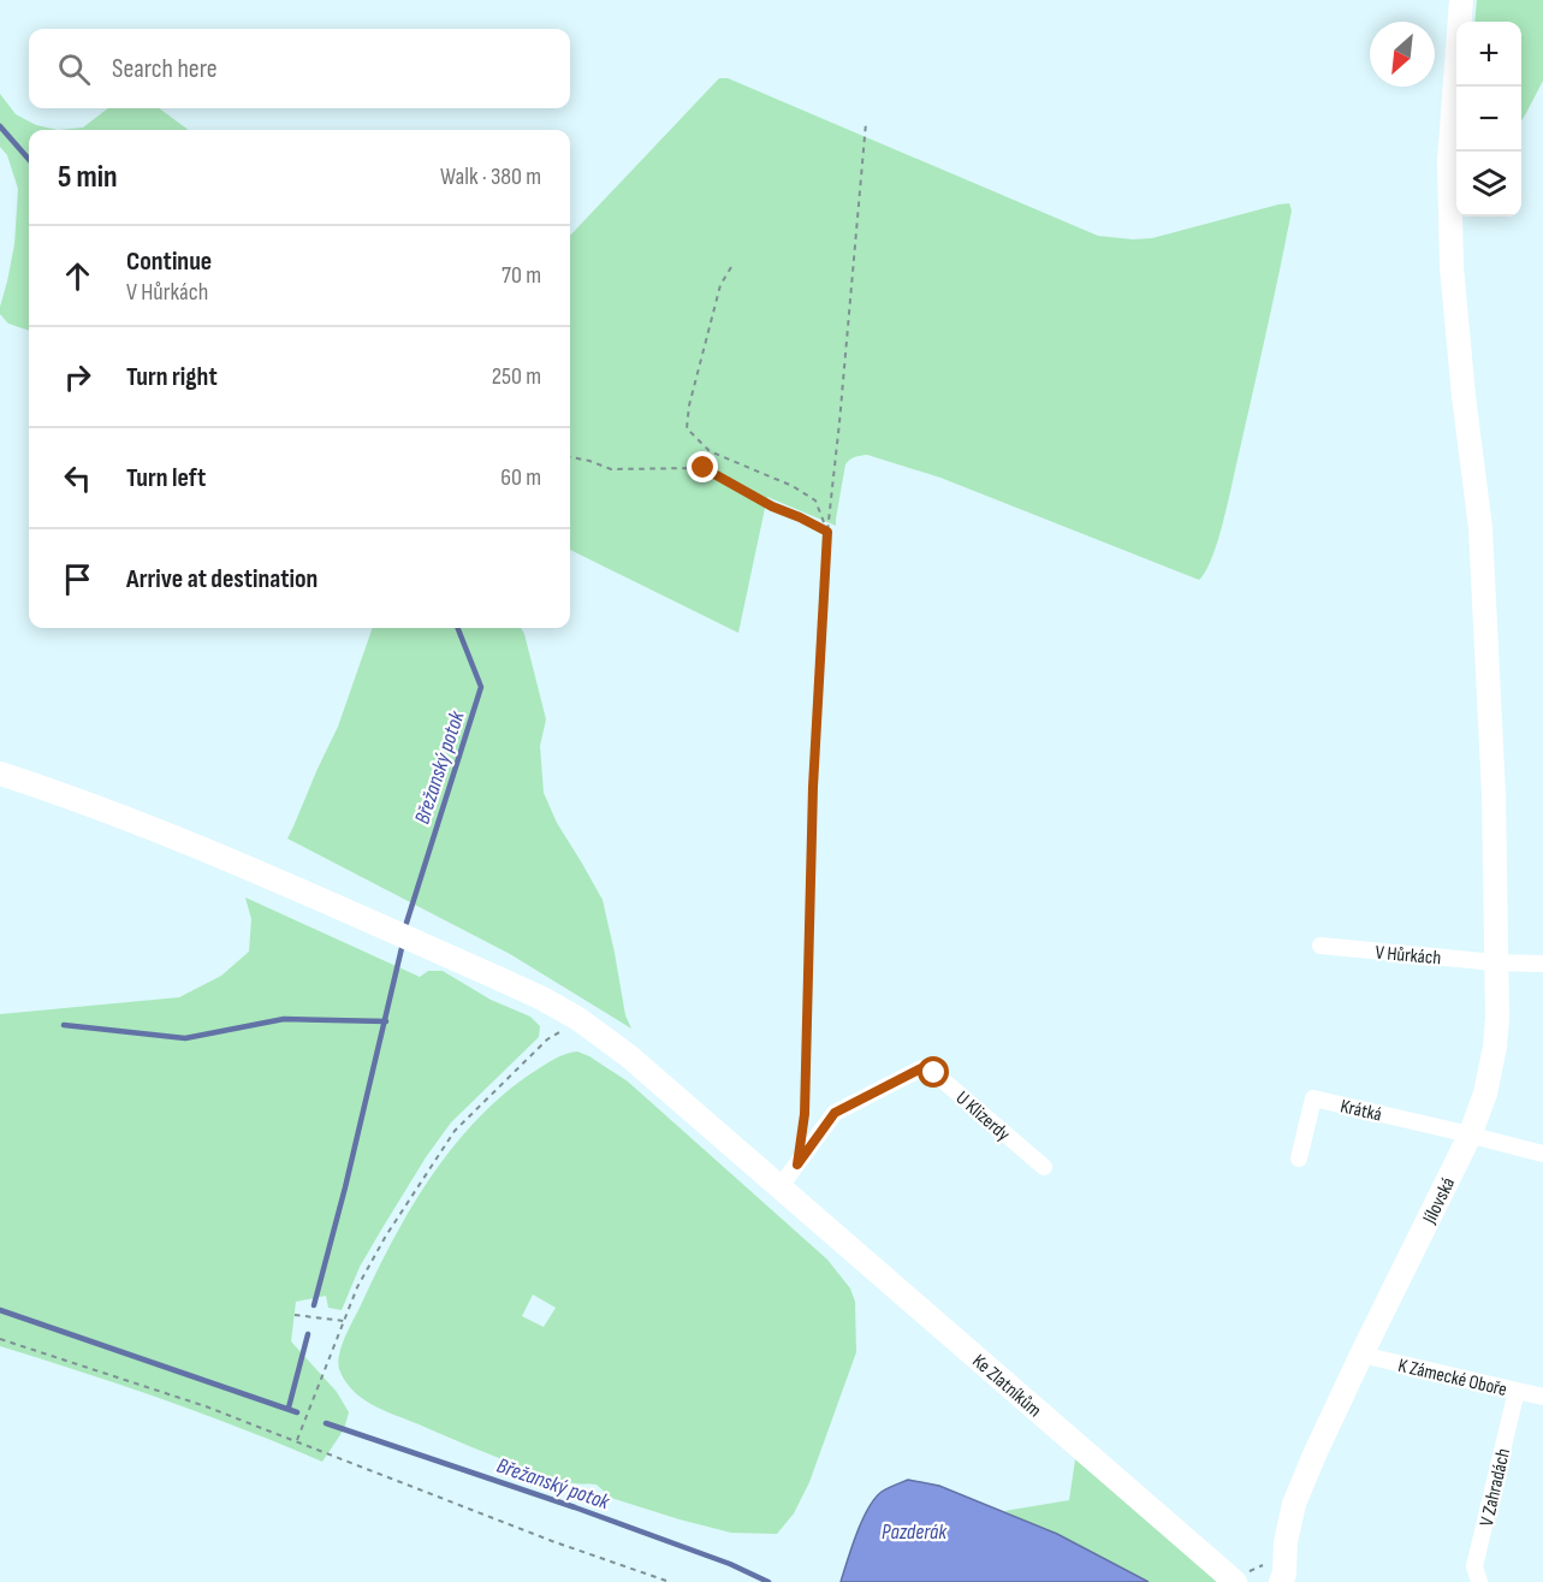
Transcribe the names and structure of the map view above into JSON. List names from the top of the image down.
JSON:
{
  "streets": {
    "street": [
      "V Hůrkách",
      "Krátká",
      "U Klizerdy",
      "Jílovská",
      "K Zámecké Oboře",
      "Ke Zlatníkům",
      "V Zahradách"
    ]
  },
  "crossings": [
    ["V Hůrkách", "Jílovská"],
    ["Krátká", "Jílovská"],
    ["Jílovská", "K Zámecké Oboře"],
    ["K Zámecké Oboře", "V Zahradách"]
  ],
  "water": ["Břežanský potok", "Pazderák"],
  "north": "bottom left",
  "page": {
    "map_buttons": ["+", "−"],
    "search": "Search here",
    "heading": ["5 min", "Walk · 380 m"],
    "list": [
      ["Continue", "V Hůrkách", "70 m"],
      ["Turn right", "250 m"],
      ["Turn left", "60 m"],
      "Arrive at destination"
    ]
  }
}
